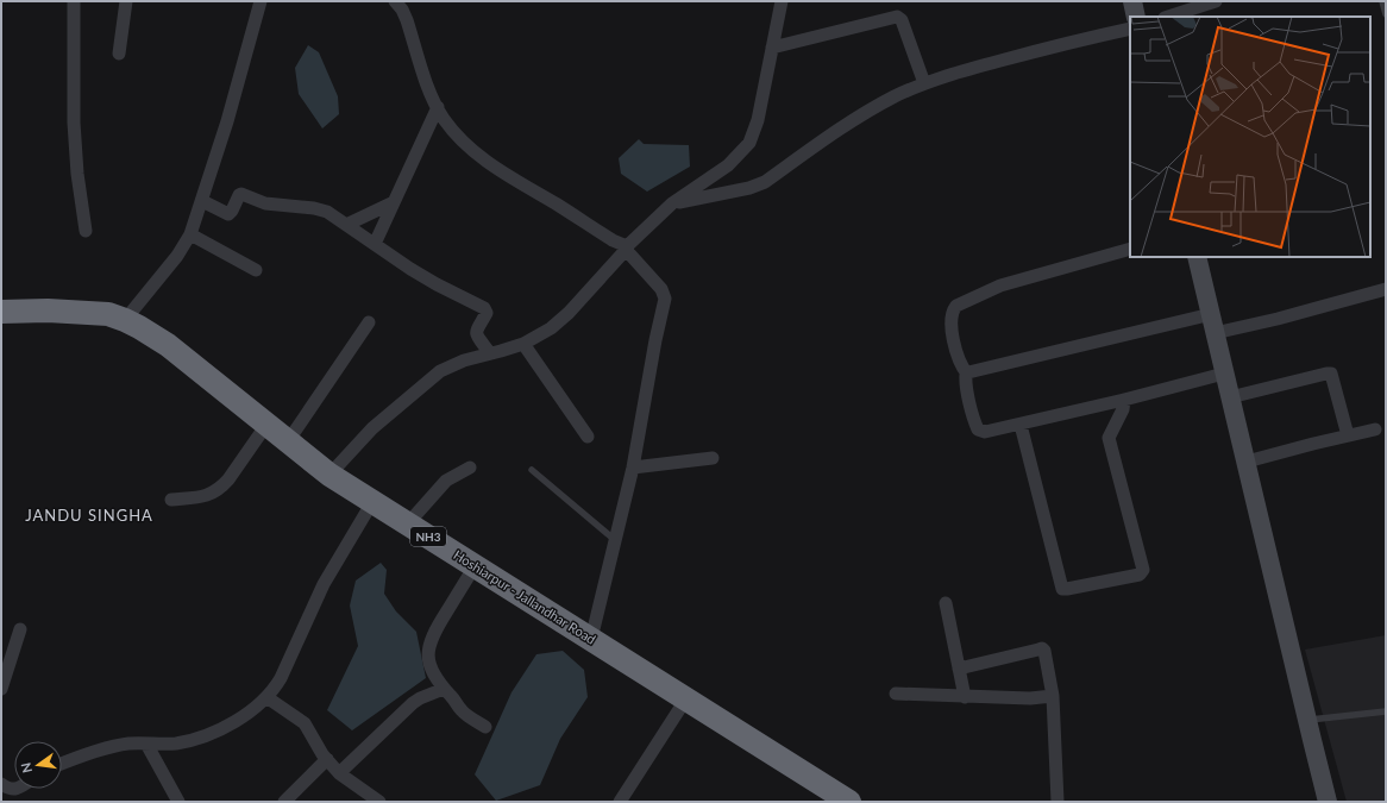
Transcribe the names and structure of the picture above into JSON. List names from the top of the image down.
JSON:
{
  "streets": {
    "highway": ["NH3", "Hoshiarpur - Jallandhar Road"]
  },
  "districts": ["JANDU SINGHA"],
  "north": "left"
}
